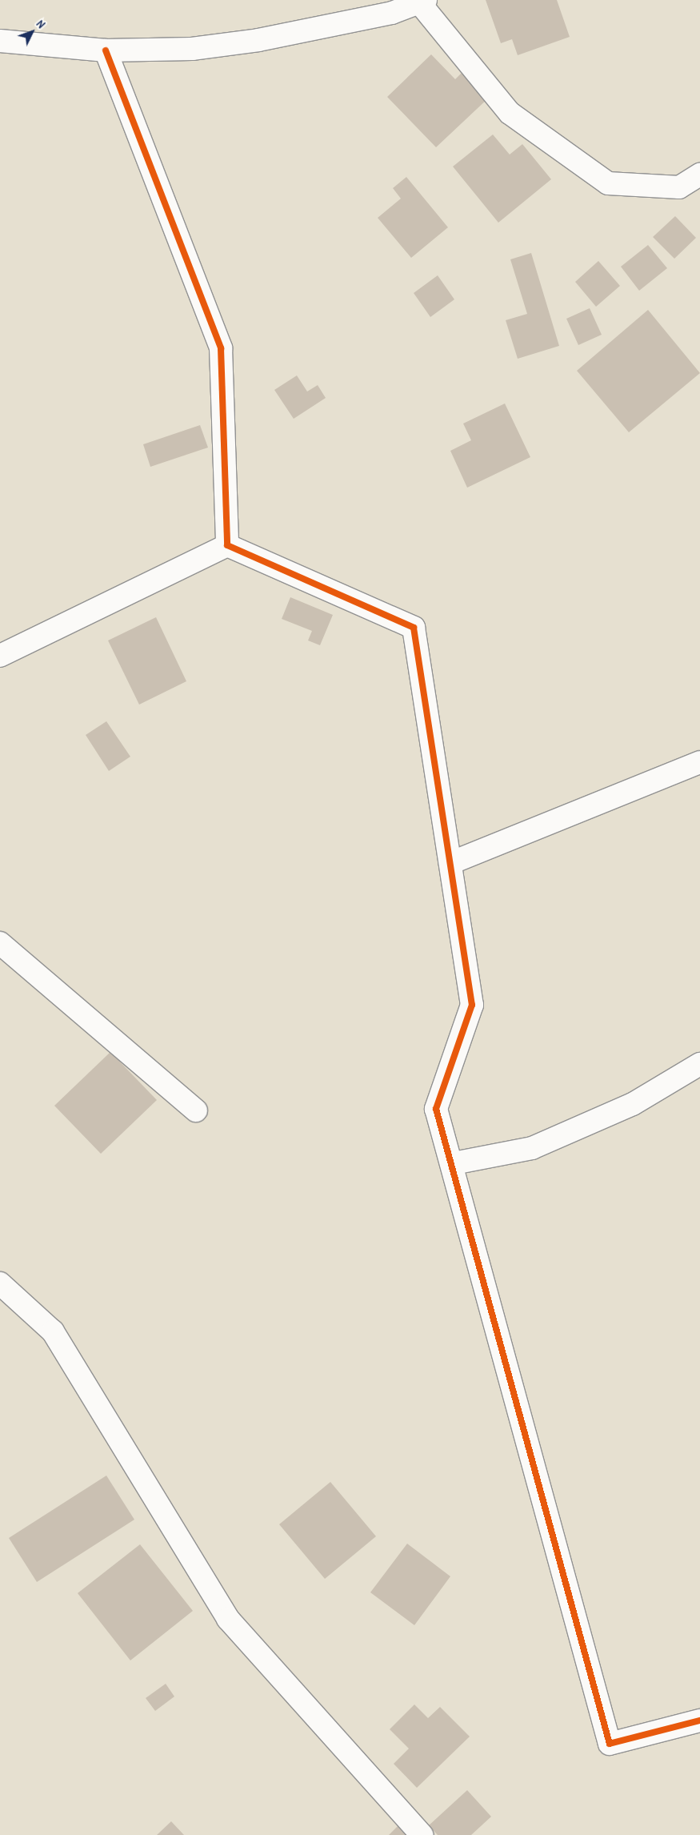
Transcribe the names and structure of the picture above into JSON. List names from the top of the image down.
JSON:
{
  "north": "top right"
}
